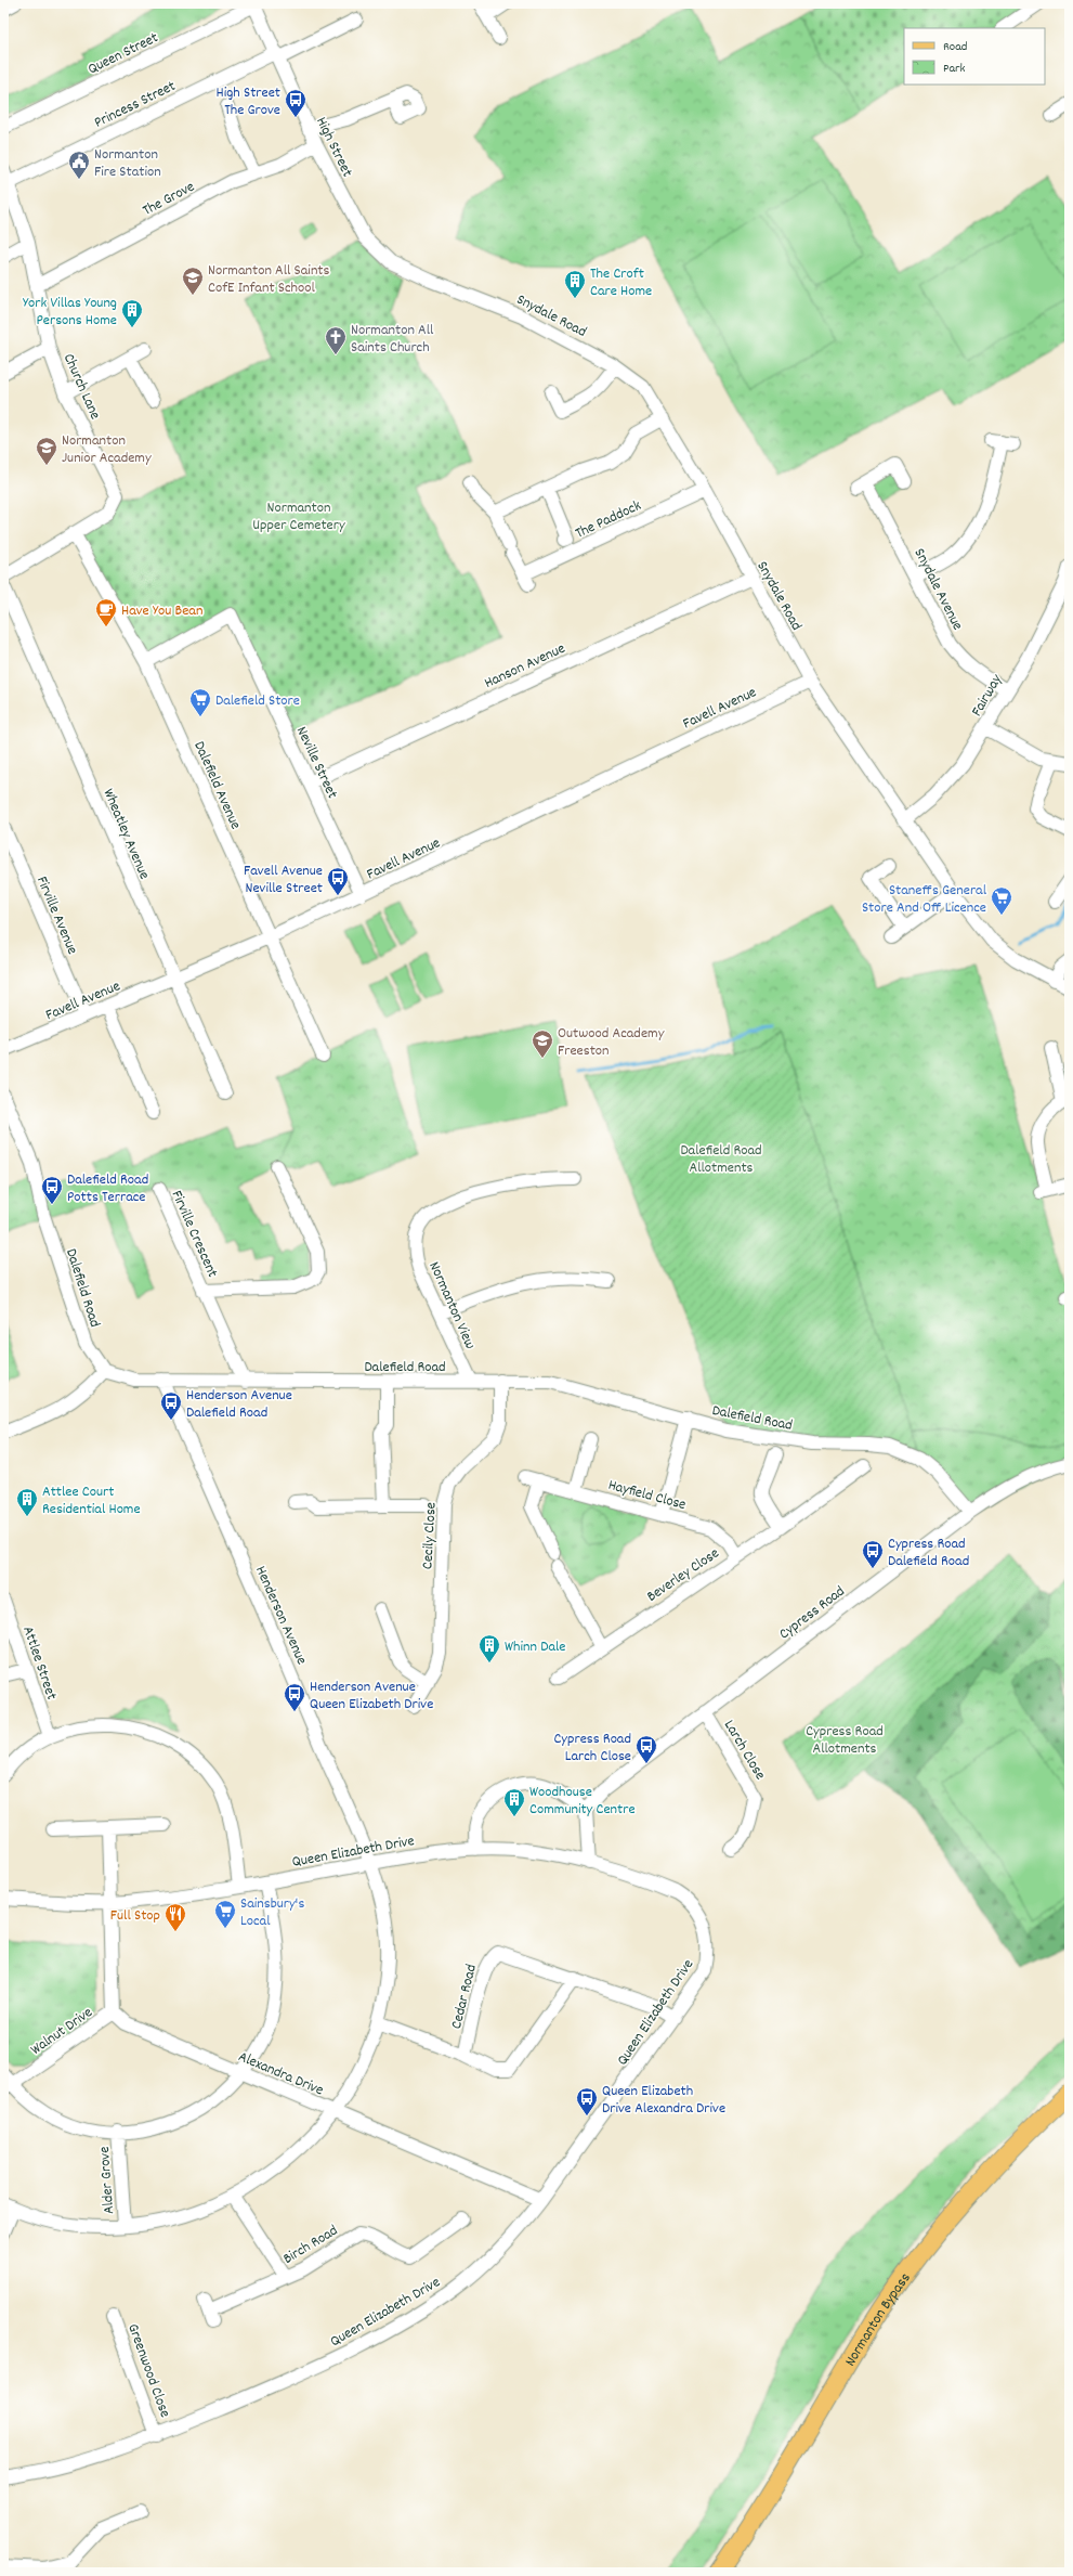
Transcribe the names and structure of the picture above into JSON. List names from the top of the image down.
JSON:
{
  "streets": {
    "main road": ["Normanton Bypass"],
    "street": [
      "Queen Street",
      "Princess Street",
      "High Street",
      "The Grove",
      "Snydale Road",
      "Church Lane",
      "The Paddock",
      "Snydale Avenue",
      "Hanson Avenue",
      "Fairway",
      "Favell Avenue",
      "Neville Street",
      "Dalefield Avenue",
      "Wheatley Avenue",
      "Firville Avenue",
      "Firville Crescent",
      "Dalefield Road",
      "Normanton View",
      "Hayfield Close",
      "Cecily Close",
      "Beverley Close",
      "Cypress Road",
      "Henderson Avenue",
      "Attlee Street",
      "Larch Close",
      "Queen Elizabeth Drive",
      "Cedar Road",
      "Walnut Drive",
      "Alexandra Drive",
      "Alder Grove",
      "Birch Road",
      "Greenwood Close"
    ]
  },
  "crossings": [
    ["Queen Street", "High Street"],
    ["Princess Street", "High Street"],
    ["Princess Street", "Church Lane"],
    ["High Street", "The Grove"],
    ["High Street", "Snydale Road"],
    ["The Grove", "Church Lane"],
    ["Snydale Road", "The Paddock"],
    ["Snydale Road", "Hanson Avenue"],
    ["Snydale Road", "Fairway"],
    ["Snydale Road", "Favell Avenue"],
    ["Church Lane", "Dalefield Avenue"],
    ["Snydale Avenue", "Fairway"],
    ["Hanson Avenue", "Neville Street"],
    ["Favell Avenue", "Neville Street"],
    ["Favell Avenue", "Dalefield Avenue"],
    ["Favell Avenue", "Wheatley Avenue"],
    ["Favell Avenue", "Firville Avenue"],
    ["Neville Street", "Dalefield Avenue"],
    ["Firville Crescent", "Dalefield Road"],
    ["Dalefield Road", "Normanton View"],
    ["Dalefield Road", "Cecily Close"],
    ["Dalefield Road", "Cypress Road"],
    ["Dalefield Road", "Henderson Avenue"],
    ["Hayfield Close", "Beverley Close"],
    ["Cypress Road", "Larch Close"],
    ["Henderson Avenue", "Queen Elizabeth Drive"],
    ["Henderson Avenue", "Cedar Road"],
    ["Henderson Avenue", "Alexandra Drive"],
    ["Henderson Avenue", "Alder Grove"],
    ["Henderson Avenue", "Birch Road"],
    ["Queen Elizabeth Drive", "Cedar Road"],
    ["Queen Elizabeth Drive", "Alexandra Drive"],
    ["Queen Elizabeth Drive", "Greenwood Close"],
    ["Walnut Drive", "Alexandra Drive"]
  ],
  "parks": ["Normanton Upper Cemetery", "Dalefield Road Allotments", "Cypress Road Allotments"],
  "places": {
    "bus stop": [
      "High Street The Grove",
      "Favell Avenue Neville Street",
      "Dalefield Road Potts Terrace",
      "Henderson Avenue Dalefield Road",
      "Cypress Road Dalefield Road",
      "Henderson Avenue Queen Elizabeth Drive",
      "Cypress Road Larch Close",
      "Queen Elizabeth Drive Alexandra Drive"
    ],
    "public building": ["Normanton Fire Station"],
    "school or university": ["Normanton All Saints CofE Infant School", "Normanton Junior Academy", "Outwood Academy Freeston"],
    "building": [
      "The Croft Care Home",
      "York Villas Young Persons Home",
      "Attlee Court Residential Home",
      "Whinn Dale",
      "Woodhouse Community Centre"
    ],
    "church": ["Normanton All Saints Church"],
    "cafe": ["Have You Bean"],
    "supermarket": ["Dalefield Store", "Staneffs General Store And Off Licence", "Sainsbury's Local"],
    "restaurant": ["Full Stop"]
  },
  "legend": ["Road", "Park"]
}
